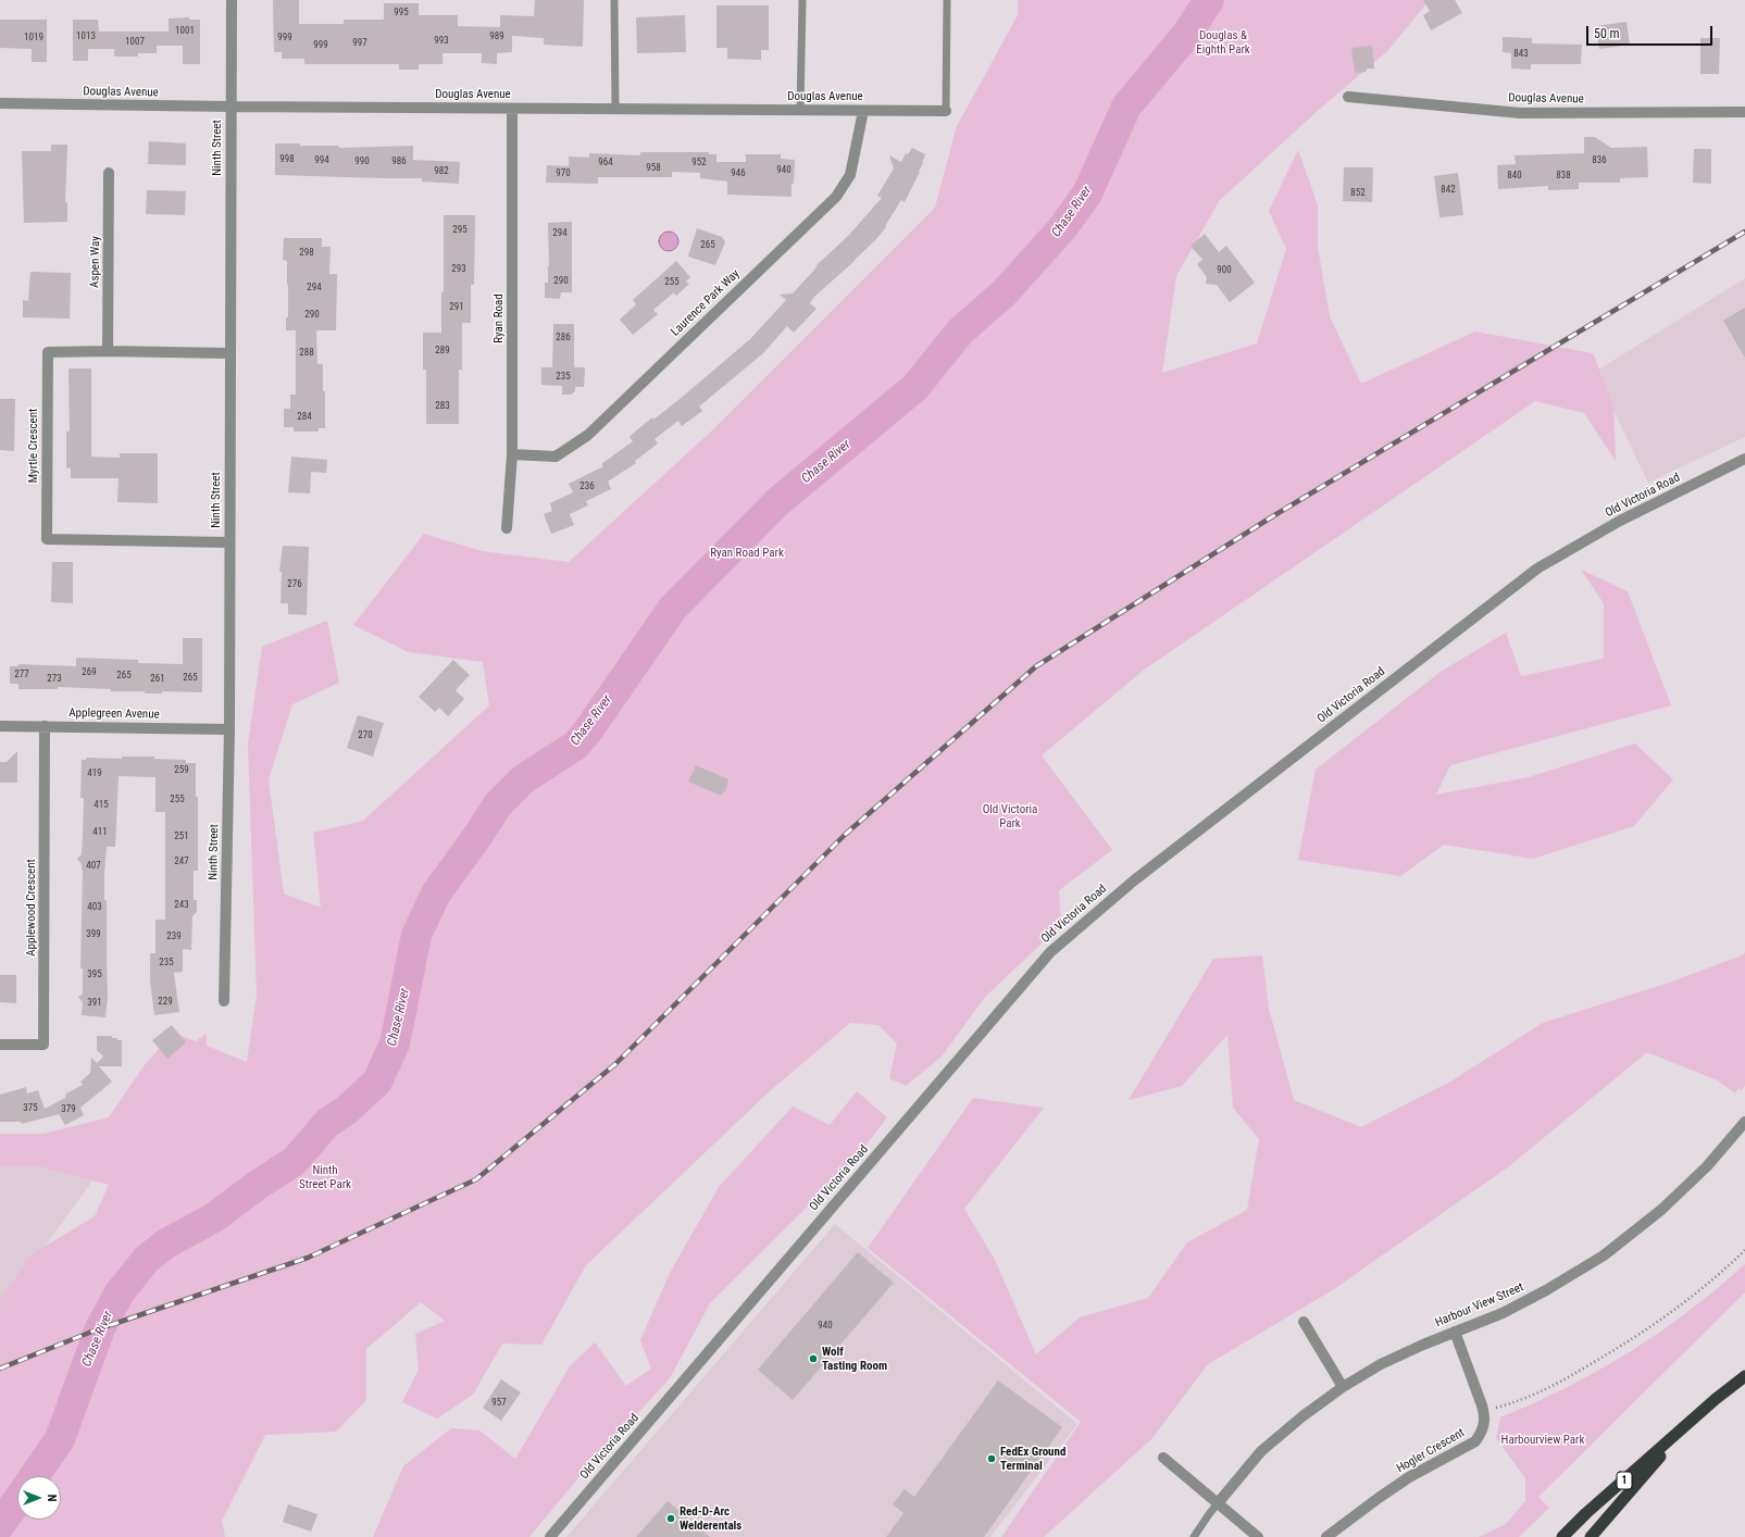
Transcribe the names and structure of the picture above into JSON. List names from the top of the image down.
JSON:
{
  "streets": {
    "highway": ["1"],
    "street": [
      "Douglas Avenue",
      "Ninth Street",
      "Aspen Way",
      "Laurence Park Way",
      "Ryan Road",
      "Myrtle Crescent",
      "Old Victoria Road",
      "Applegreen Avenue",
      "Applewood Crescent",
      "Harbour View Street",
      "Hogler Crescent"
    ]
  },
  "crossings": [
    ["Douglas Avenue", "Ninth Street"],
    ["Douglas Avenue", "Laurence Park Way"],
    ["Douglas Avenue", "Ryan Road"],
    ["Ninth Street", "Myrtle Crescent"],
    ["Ninth Street", "Applegreen Avenue"],
    ["Aspen Way", "Myrtle Crescent"],
    ["Laurence Park Way", "Ryan Road"],
    ["Applegreen Avenue", "Applewood Crescent"],
    ["Harbour View Street", "Hogler Crescent"]
  ],
  "water": ["Chase River"],
  "parks": [
    "Douglas & Eighth Park",
    "Ryan Road Park",
    "Old Victoria Park",
    "Ninth Street Park",
    "Harbourview Park"
  ],
  "places": ["Wolf Tasting Room", "FedEx Ground Terminal", "Red-D-Arc Welderentals"],
  "house_numbers": [
    "995",
    "1001",
    "1013",
    "989",
    "1019",
    "999",
    "993",
    "1007",
    "997",
    "999",
    "843",
    "998",
    "994",
    "836",
    "990",
    "986",
    "964",
    "952",
    "958",
    "940",
    "982",
    "970",
    "946",
    "840",
    "838",
    "842",
    "852",
    "295",
    "294",
    "265",
    "298",
    "293",
    "900",
    "290",
    "255",
    "294",
    "291",
    "290",
    "286",
    "289",
    "288",
    "235",
    "283",
    "284",
    "236",
    "276",
    "269",
    "277",
    "265",
    "265",
    "273",
    "261",
    "270",
    "259",
    "419",
    "255",
    "415",
    "411",
    "251",
    "247",
    "407",
    "243",
    "403",
    "399",
    "239",
    "235",
    "395",
    "229",
    "391",
    "375",
    "379",
    "940",
    "957"
  ],
  "scale_bar": "50 m",
  "north": "right"
}
